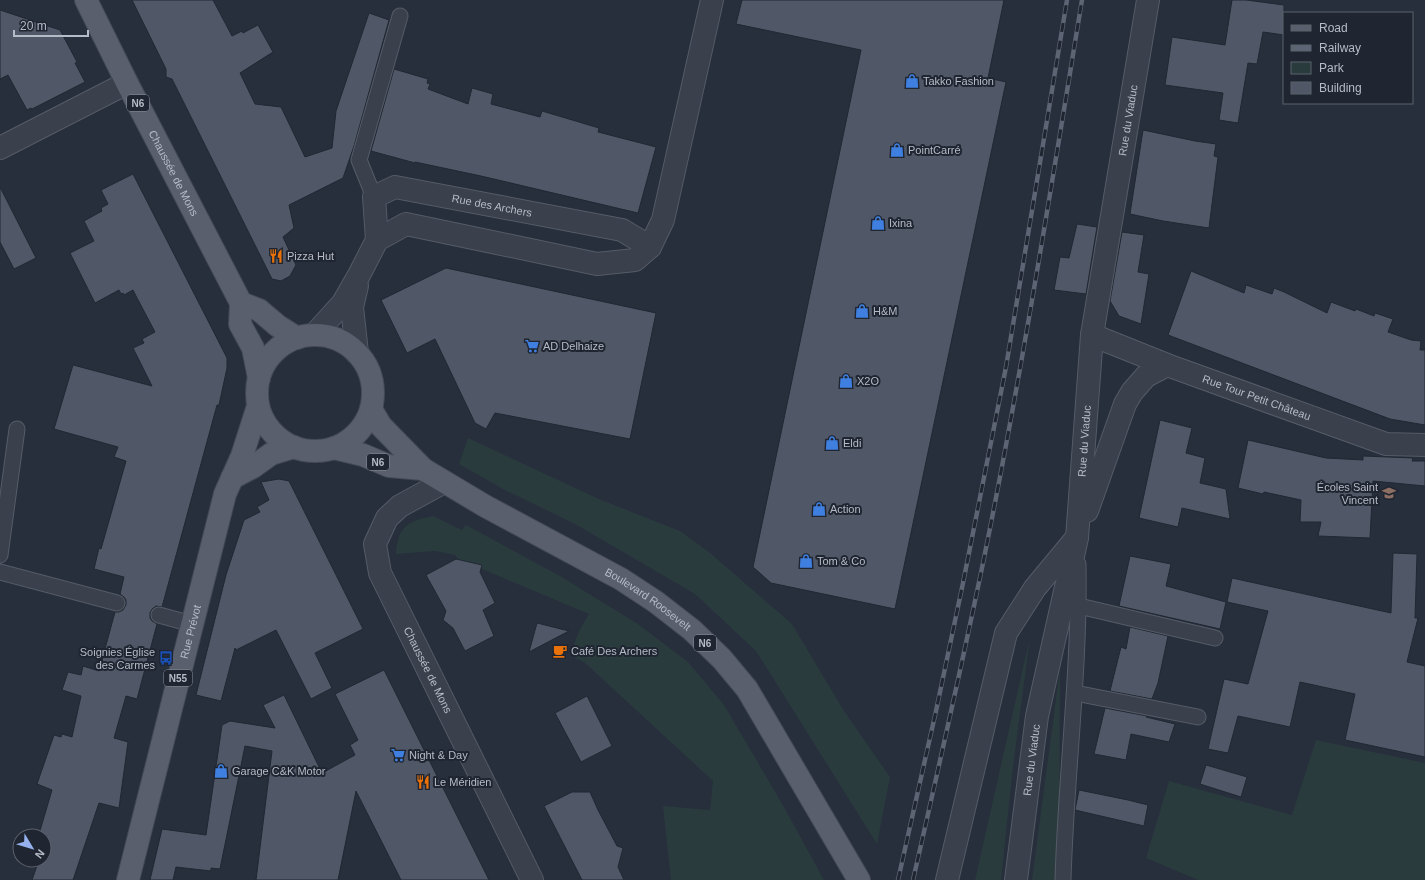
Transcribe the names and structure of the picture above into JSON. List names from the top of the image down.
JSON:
{
  "streets": {
    "main road": [
      "N6",
      "Chaussée de Mons",
      "Boulevard Roosevelt",
      "Rue Prévot",
      "N55"
    ],
    "street": ["Rue du Viaduc", "Rue des Archers", "Rue Tour Petit Château"]
  },
  "crossings": [
    ["Rue du Viaduc", "Rue Tour Petit Château"],
    ["Chaussée de Mons", "Boulevard Roosevelt"],
    ["Boulevard Roosevelt", "Rue Prévot"]
  ],
  "places": {
    "shop": [
      "Takko Fashion",
      "PointCarré",
      "Ixina",
      "H&M",
      "X2O",
      "Eldi",
      "Action",
      "Tom & Co",
      "Garage C&K Motor"
    ],
    "restaurant": ["Pizza Hut", "Le Méridien"],
    "supermarket": ["AD Delhaize", "Night & Day"],
    "school or university": ["Écoles Saint Vincent"],
    "cafe": ["Café Des Archers"],
    "bus stop": ["Soignies Église des Carmes"]
  },
  "legend": [
    "Road",
    "Railway",
    "Park",
    "Building"
  ],
  "scale_bar": "20 m",
  "north": "bottom right"
}
